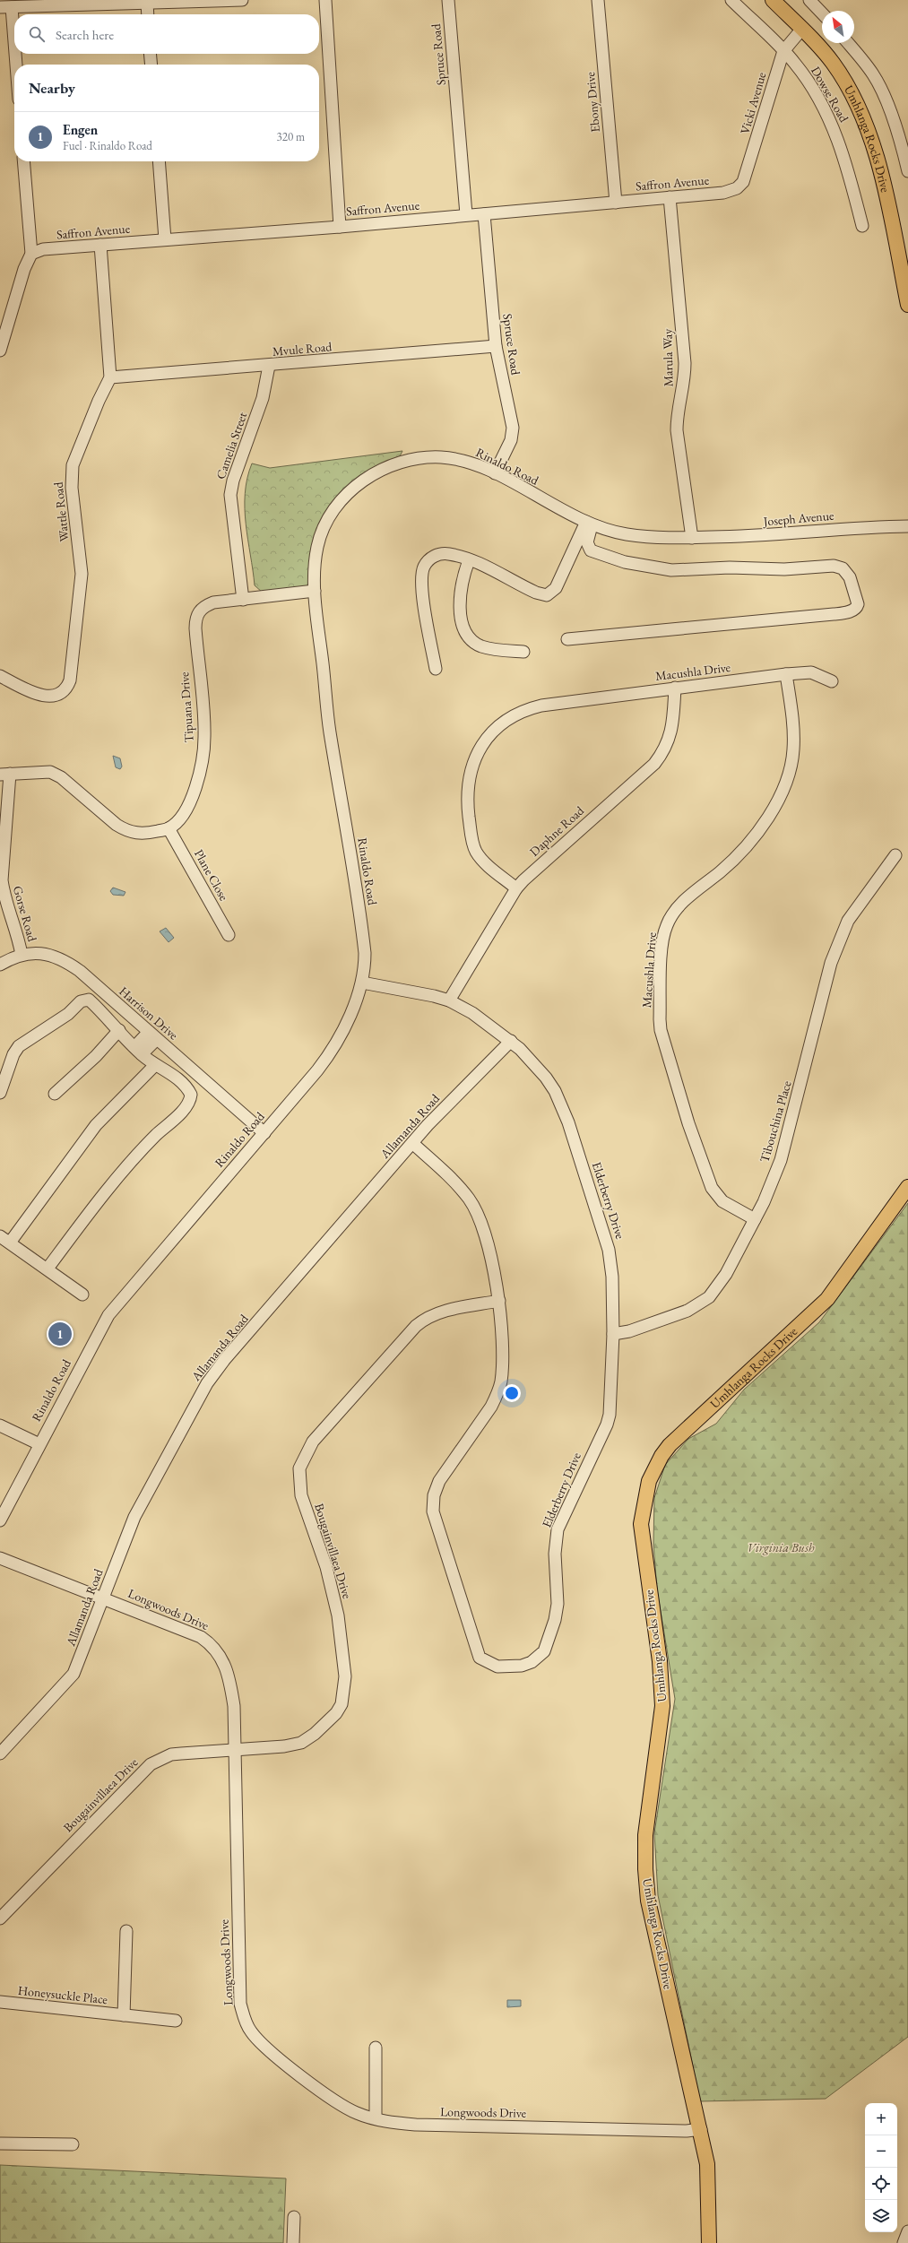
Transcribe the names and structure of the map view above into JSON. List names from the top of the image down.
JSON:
{
  "streets": {
    "main road": ["Umhlanga Rocks Drive"],
    "street": [
      "Spruce Road",
      "Dowse Road",
      "Ebony Drive",
      "Vicki Avenue",
      "Saffron Avenue",
      "Mvule Road",
      "Marula Way",
      "Camelia Street",
      "Rinaldo Road",
      "Wattle Road",
      "Joseph Avenue",
      "Macushla Drive",
      "Tipuana Drive",
      "Daphne Road",
      "Plane Close",
      "Gorse Road",
      "Harrison Drive",
      "Tibouchina Place",
      "Allamanda Road",
      "Elderberry Drive",
      "Bougainvillaea Drive",
      "Longwoods Drive",
      "Honeysuckle Place"
    ]
  },
  "crossings": [
    ["Spruce Road", "Saffron Avenue"],
    ["Spruce Road", "Mvule Road"],
    ["Spruce Road", "Rinaldo Road"],
    ["Dowse Road", "Vicki Avenue"],
    ["Ebony Drive", "Saffron Avenue"],
    ["Vicki Avenue", "Umhlanga Rocks Drive"],
    ["Vicki Avenue", "Saffron Avenue"],
    ["Umhlanga Rocks Drive", "Longwoods Drive"],
    ["Saffron Avenue", "Marula Way"],
    ["Saffron Avenue", "Wattle Road"],
    ["Mvule Road", "Camelia Street"],
    ["Mvule Road", "Wattle Road"],
    ["Marula Way", "Rinaldo Road"],
    ["Marula Way", "Joseph Avenue"],
    ["Camelia Street", "Tipuana Drive"],
    ["Rinaldo Road", "Joseph Avenue"],
    ["Rinaldo Road", "Tipuana Drive"],
    ["Rinaldo Road", "Harrison Drive"],
    ["Rinaldo Road", "Elderberry Drive"],
    ["Macushla Drive", "Daphne Road"],
    ["Macushla Drive", "Tibouchina Place"],
    ["Tipuana Drive", "Plane Close"],
    ["Daphne Road", "Elderberry Drive"],
    ["Gorse Road", "Harrison Drive"],
    ["Tibouchina Place", "Elderberry Drive"],
    ["Allamanda Road", "Elderberry Drive"],
    ["Allamanda Road", "Longwoods Drive"],
    ["Elderberry Drive", "Bougainvillaea Drive"],
    ["Bougainvillaea Drive", "Longwoods Drive"]
  ],
  "parks": ["Virginia Bush"],
  "north": "top left",
  "page": {
    "search": "Search here",
    "heading": "Nearby",
    "list": [
      {
        "mark": "1",
        "name": "Engen",
        "note": "Fuel · Rinaldo Road",
        "value": "320 m"
      }
    ],
    "pins": "1",
    "map_buttons": ["+", "−"]
  }
}
